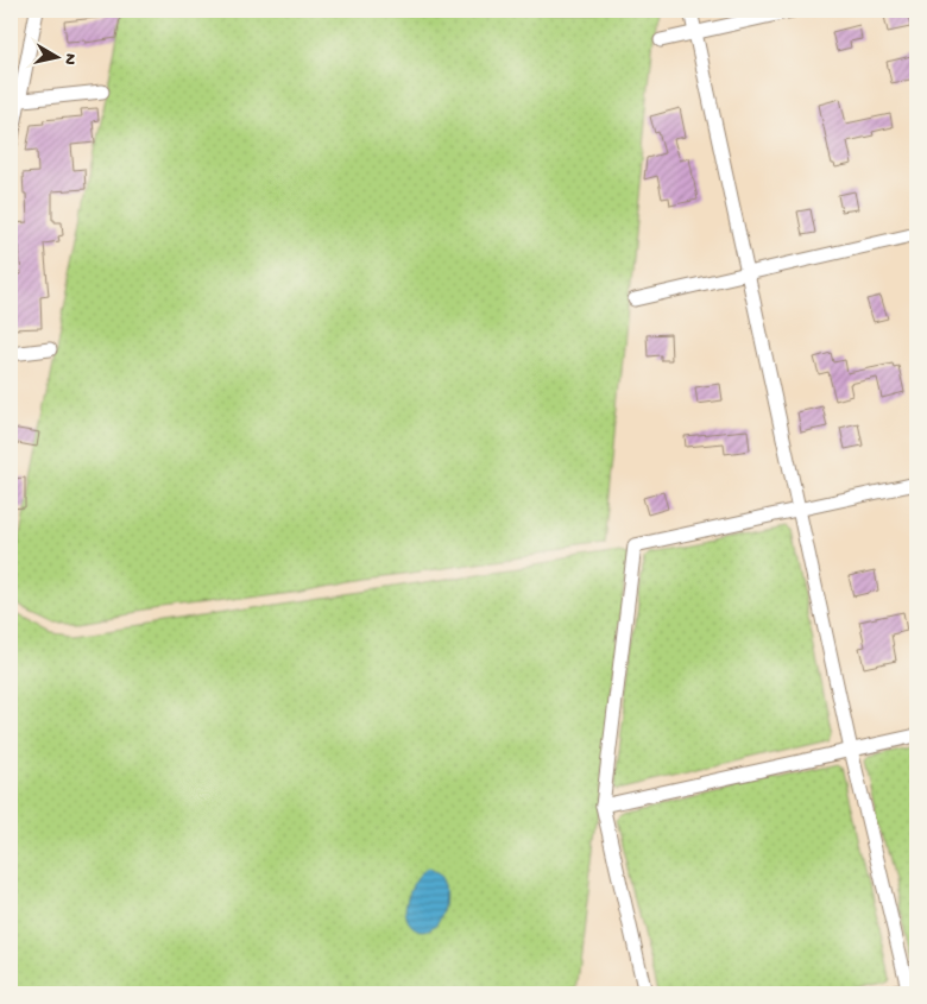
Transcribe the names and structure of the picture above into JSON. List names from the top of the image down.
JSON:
{
  "north": "right"
}
